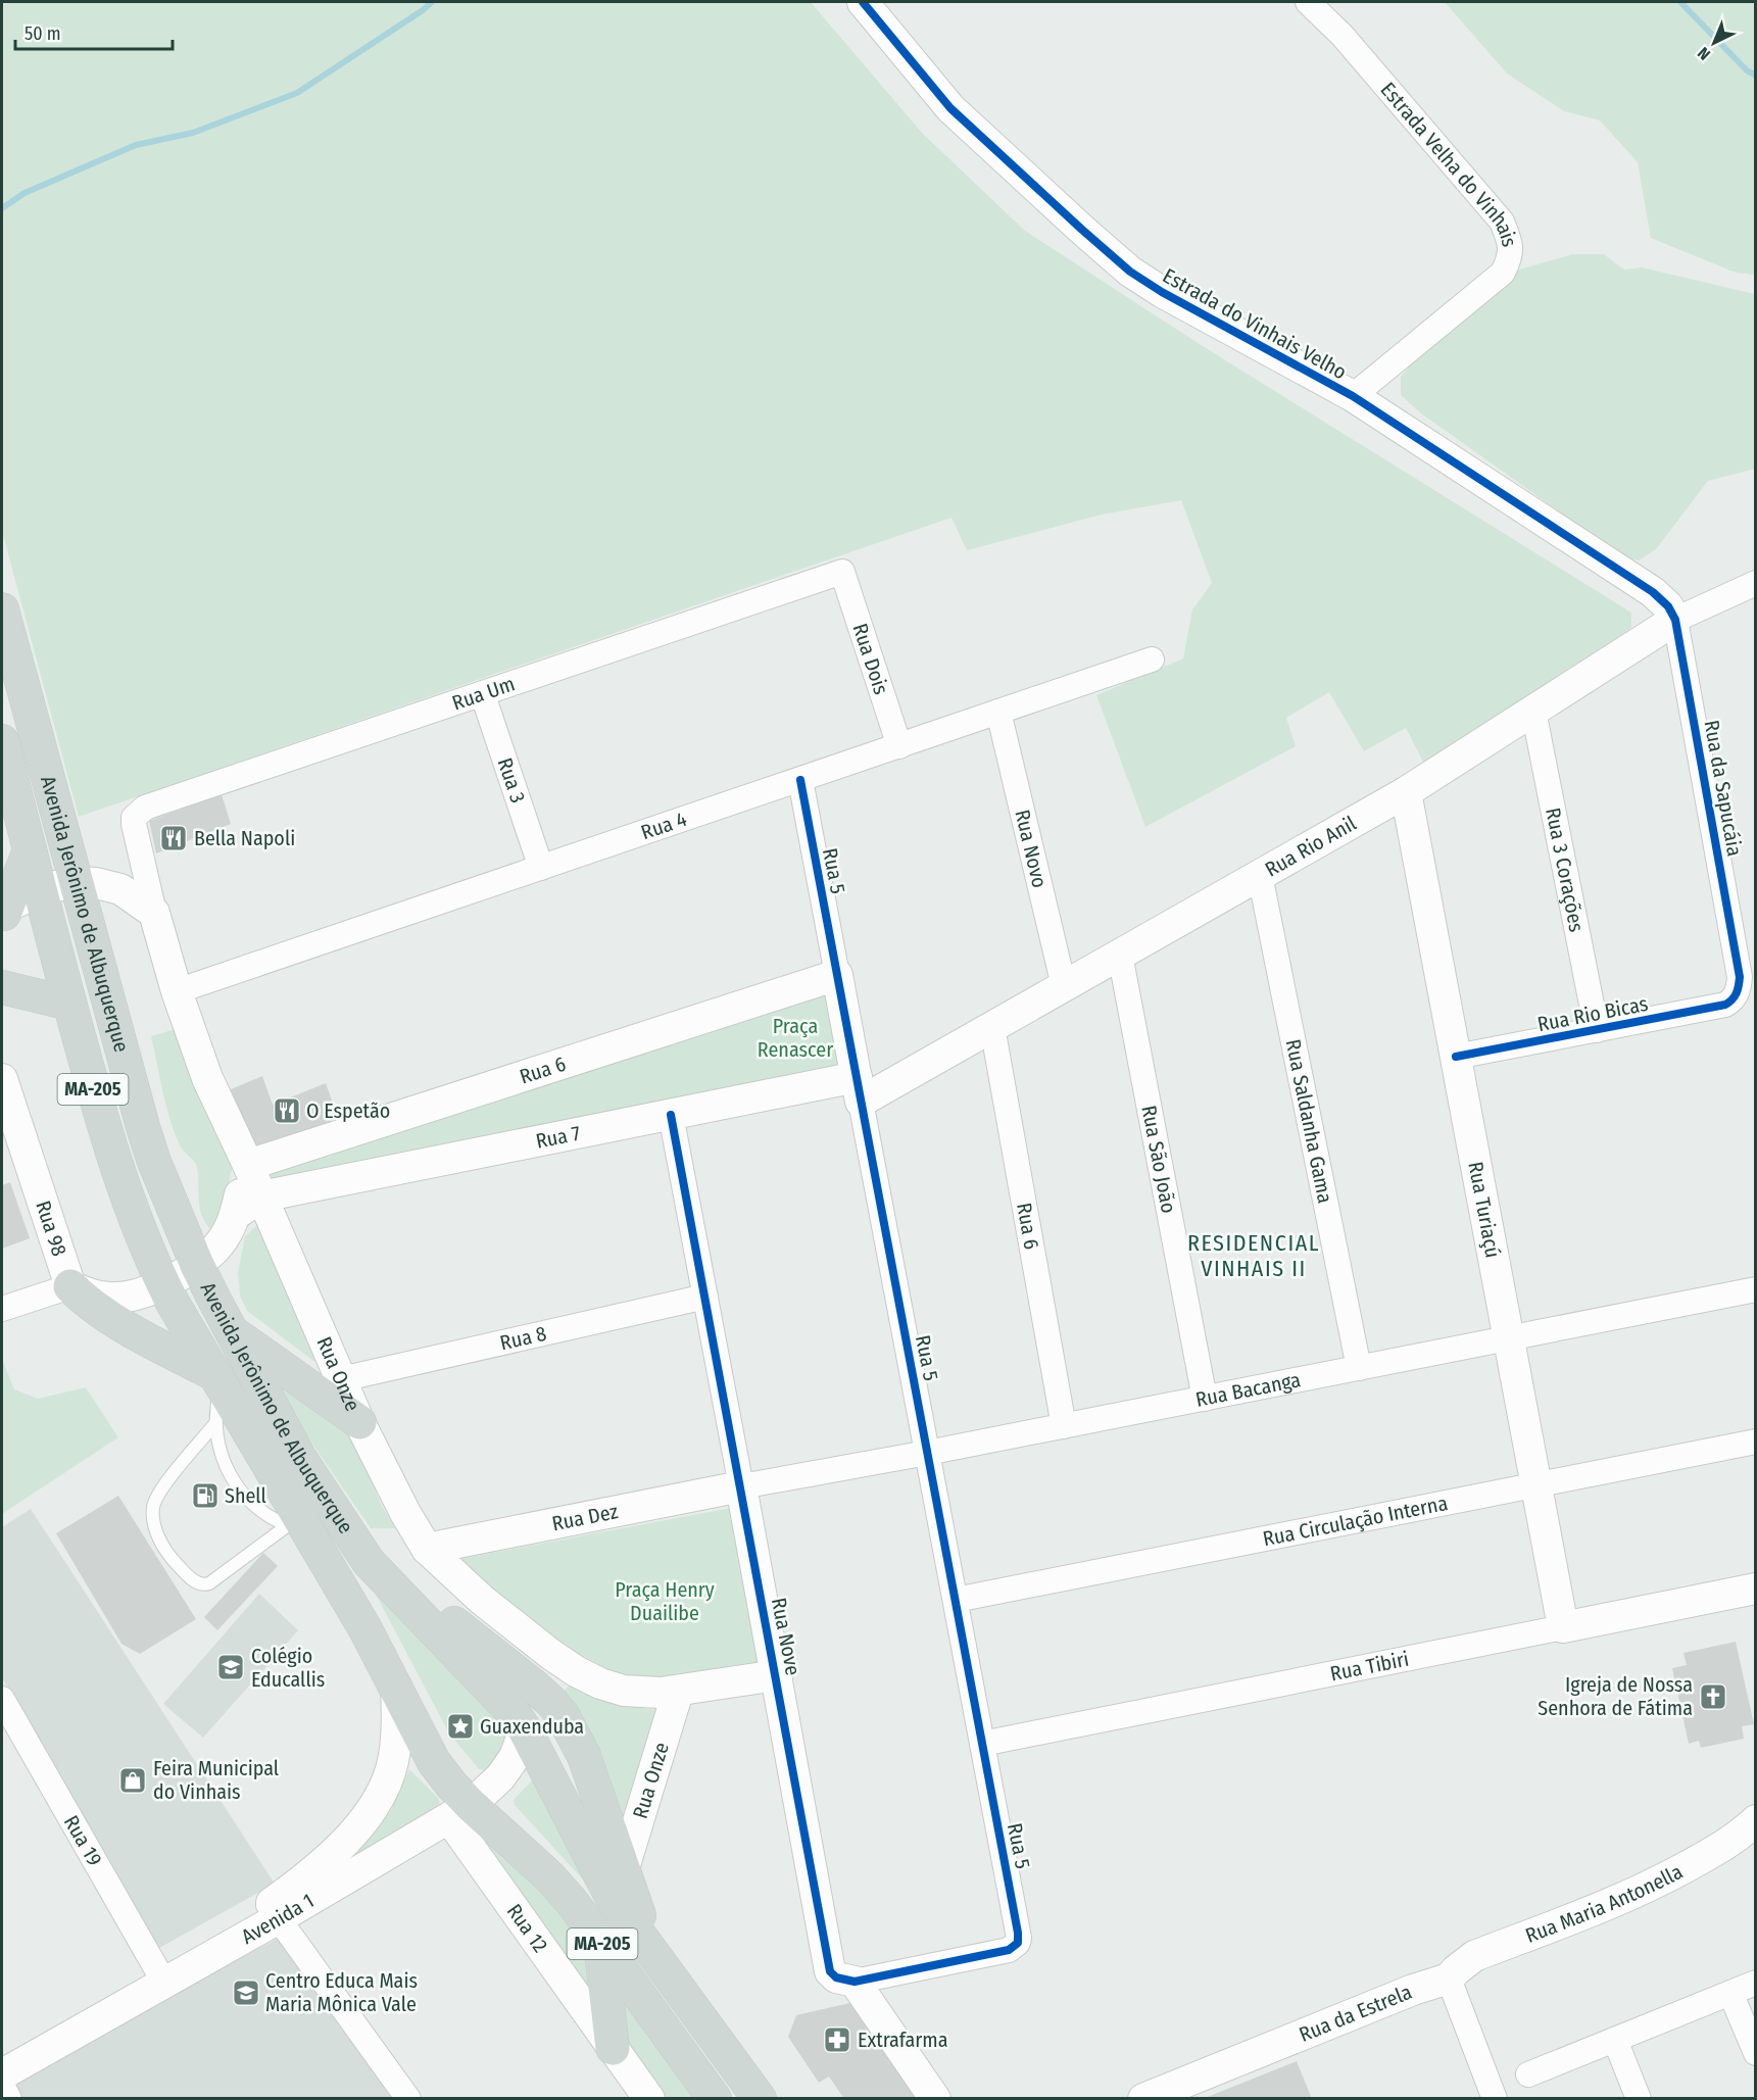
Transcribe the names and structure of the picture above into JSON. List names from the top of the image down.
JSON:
{
  "streets": {
    "main road": ["Avenida Jerônimo de Albuquerque", "MA-205"],
    "street": [
      "Estrada Velha do Vinhais",
      "Estrada do Vinhais Velho",
      "Rua Dois",
      "Rua Um",
      "Rua 3",
      "Rua da Sapucáia",
      "Rua 4",
      "Rua Rio Anil",
      "Rua Novo",
      "Rua 3 Corações",
      "Rua 5",
      "Rua Rio Bicas",
      "Rua 6",
      "Rua Saldanha Gama",
      "Rua 7",
      "Rua São João",
      "Rua Turiaçú",
      "Rua 98",
      "Rua 8",
      "Rua Onze",
      "Rua Bacanga",
      "Rua Dez",
      "Rua Circulação Interna",
      "Rua Nove",
      "Rua Tibiri",
      "Rua 19",
      "Rua Maria Antonella",
      "Avenida 1",
      "Rua 12",
      "Rua da Estrela"
    ]
  },
  "crossings": [
    ["Estrada Velha do Vinhais", "Estrada do Vinhais Velho"],
    ["Estrada do Vinhais Velho", "Rua da Sapucáia"],
    ["Estrada do Vinhais Velho", "Rua Rio Anil"],
    ["Rua Dois", "Rua Um"],
    ["Rua Dois", "Rua 4"],
    ["Rua Um", "Rua 3"],
    ["Rua Um", "Rua Onze"],
    ["Rua 3", "Rua 4"],
    ["Rua da Sapucáia", "Rua Rio Anil"],
    ["Rua da Sapucáia", "Rua Rio Bicas"],
    ["Rua 4", "Rua Novo"],
    ["Rua 4", "Rua 5"],
    ["Rua 4", "Rua Onze"],
    ["Rua Rio Anil", "Rua Novo"],
    ["Rua Rio Anil", "Rua 3 Corações"],
    ["Rua Rio Anil", "Rua 5"],
    ["Rua Rio Anil", "Rua 6"],
    ["Rua Rio Anil", "Rua Saldanha Gama"],
    ["Rua Rio Anil", "Rua 7"],
    ["Rua Rio Anil", "Rua São João"],
    ["Rua Rio Anil", "Rua Turiaçú"],
    ["Rua 3 Corações", "Rua Rio Bicas"],
    ["Rua 5", "Rua 6"],
    ["Rua 5", "Rua 7"],
    ["Rua 5", "Rua Bacanga"],
    ["Rua 5", "Rua Circulação Interna"],
    ["Rua 5", "Rua Nove"],
    ["Rua 5", "Rua Tibiri"],
    ["Avenida Jerônimo de Albuquerque", "Avenida 1"],
    ["Avenida Jerônimo de Albuquerque", "Rua 12"],
    ["Rua Rio Bicas", "Rua Turiaçú"],
    ["Rua 6", "Rua Onze"],
    ["Rua 6", "Rua Bacanga"],
    ["Rua Saldanha Gama", "Rua Bacanga"],
    ["Rua 7", "Rua Onze"],
    ["Rua 7", "Rua Nove"],
    ["Rua São João", "Rua Bacanga"],
    ["Rua Turiaçú", "Rua Bacanga"],
    ["Rua Turiaçú", "Rua Circulação Interna"],
    ["Rua Turiaçú", "Rua Tibiri"],
    ["Rua 8", "Rua Onze"],
    ["Rua 8", "Rua Nove"],
    ["Rua Onze", "Rua Dez"],
    ["Rua Onze", "Rua Nove"],
    ["Rua Bacanga", "Rua Dez"],
    ["Rua Bacanga", "Rua Nove"],
    ["Rua Dez", "Rua Nove"],
    ["Rua 19", "Avenida 1"],
    ["Rua Maria Antonella", "Rua da Estrela"],
    ["Avenida 1", "Rua 12"]
  ],
  "districts": ["RESIDENCIAL VINHAIS II"],
  "parks": ["Praça Renascer", "Praça Henry Duailibe"],
  "places": {
    "restaurant": ["Bella Napoli", "O Espetão"],
    "fuel station": ["Shell"],
    "school or university": ["Colégio Educallis", "Centro Educa Mais Maria Mônica Vale"],
    "church": ["Igreja de Nossa Senhora de Fátima"],
    "place": ["Guaxenduba"],
    "shop": ["Feira Municipal do Vinhais"],
    "pharmacy": ["Extrafarma"]
  },
  "scale_bar": "50 m",
  "north": "bottom left"
}
